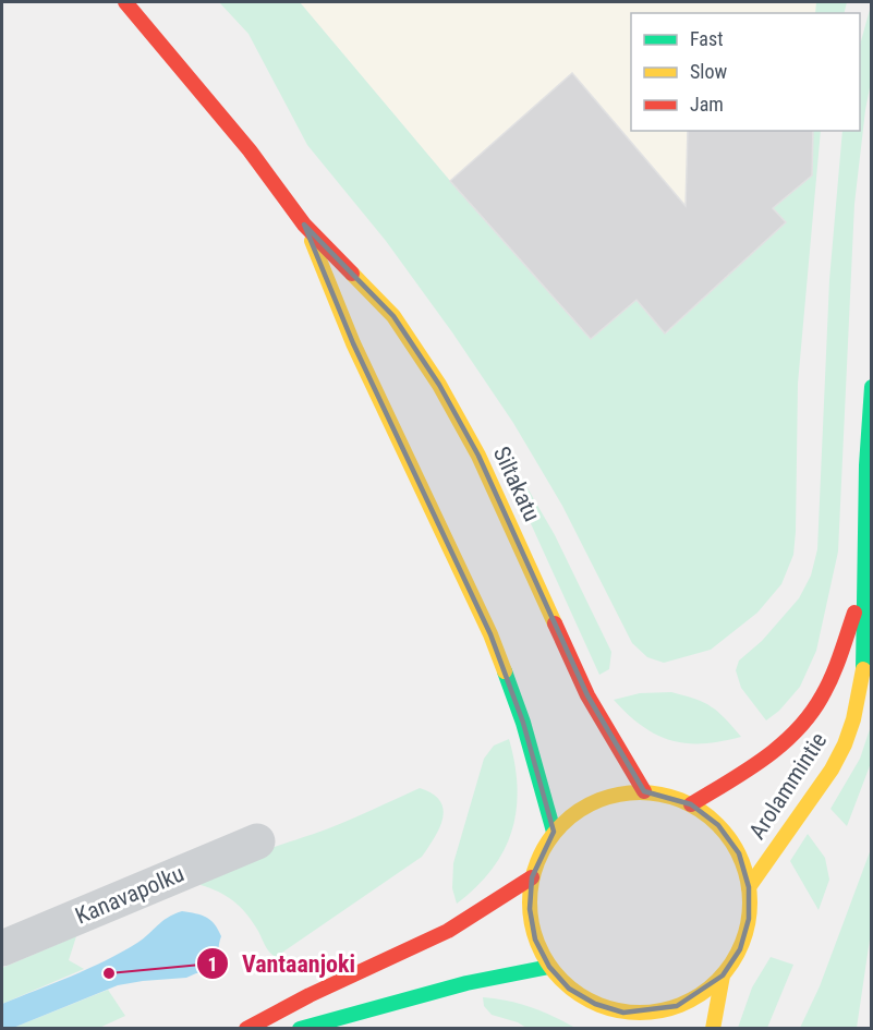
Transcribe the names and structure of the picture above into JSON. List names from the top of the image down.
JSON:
{
  "streets": {
    "street": ["Siltakatu", "Arolammintie", "Kanavapolku"]
  },
  "crossings": [
    ["Siltakatu", "Arolammintie"]
  ],
  "places": ["Vantaanjoki"],
  "legend": ["Fast", "Slow", "Jam"]
}
